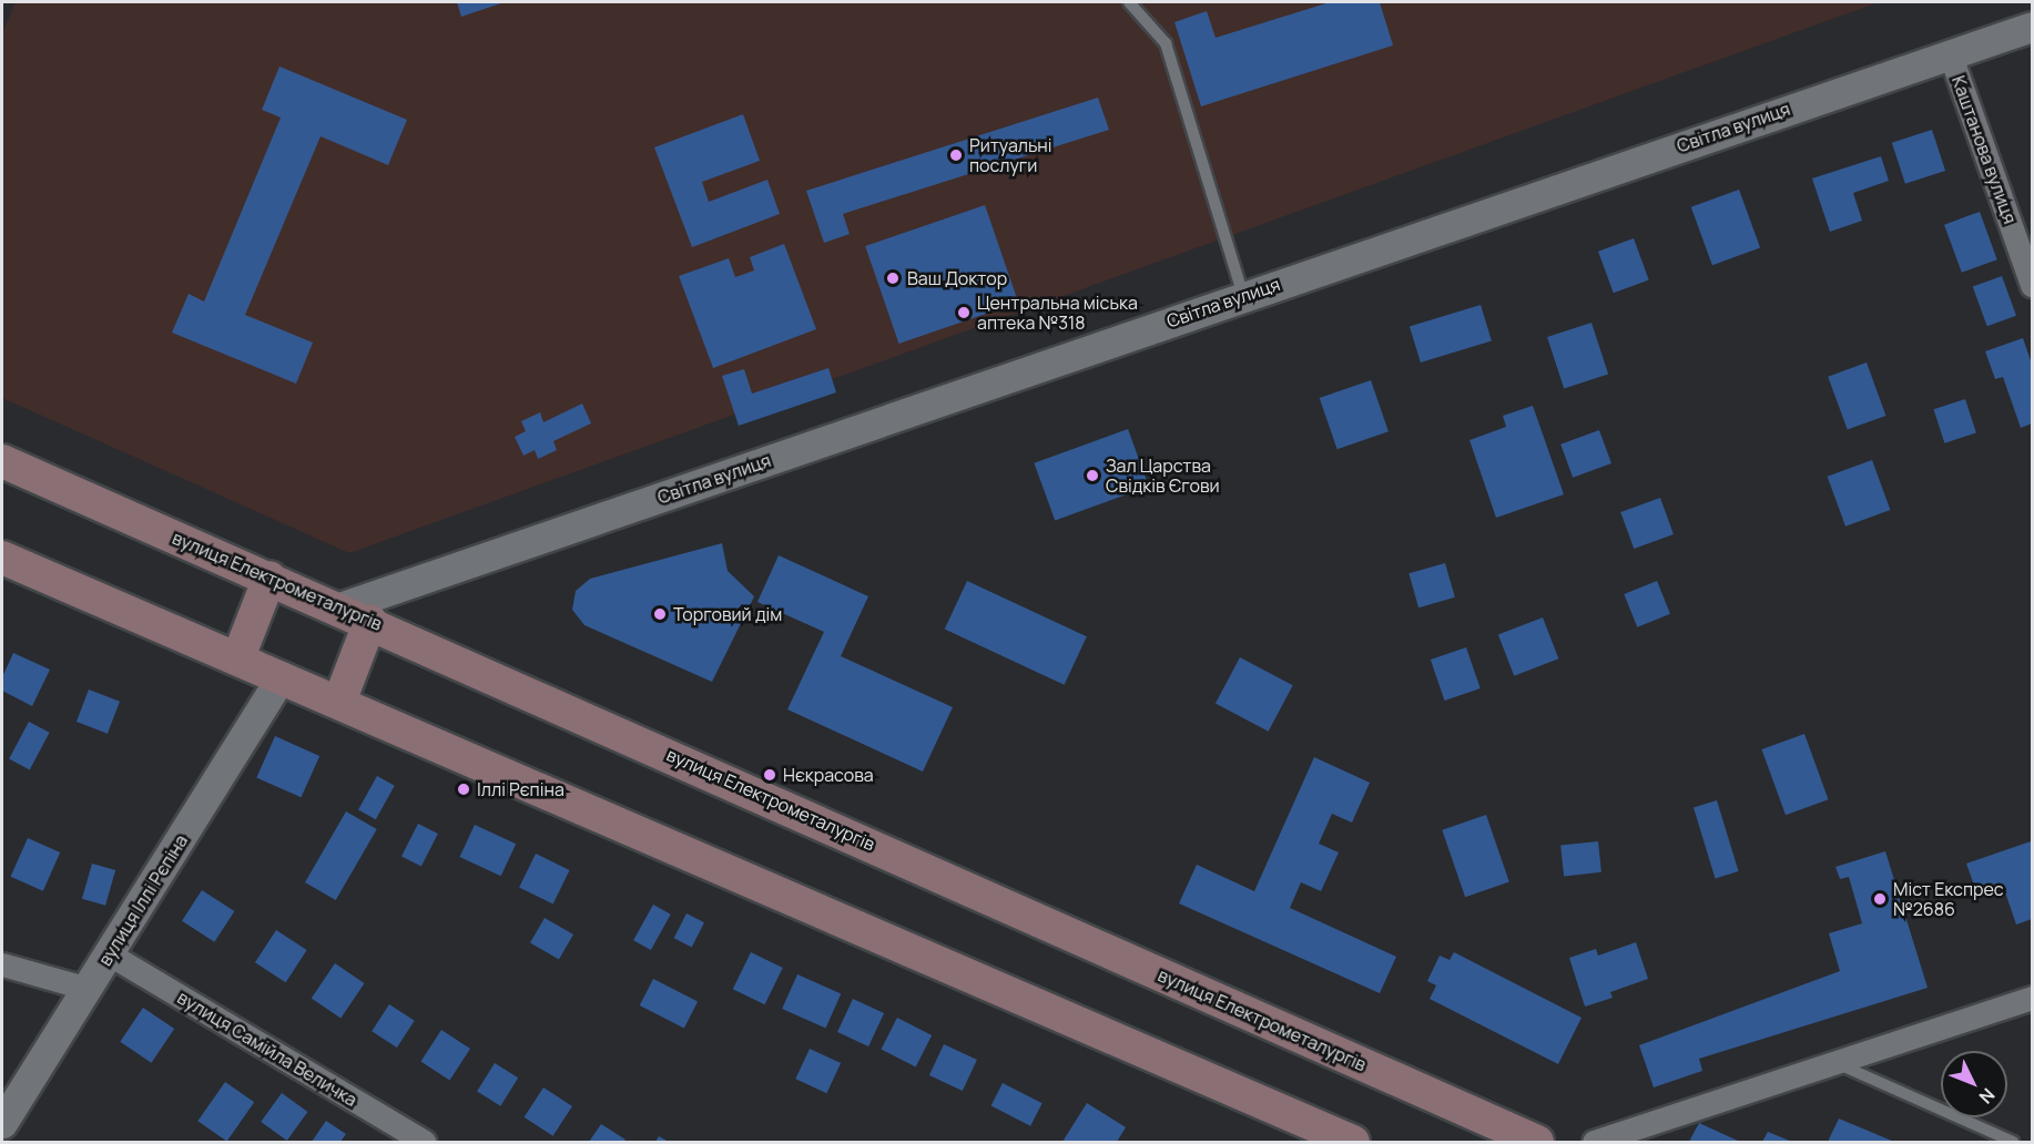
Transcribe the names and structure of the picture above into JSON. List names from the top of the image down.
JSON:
{
  "streets": {
    "main road": ["вулиця Електрометалургів"],
    "street": [
      "Світла вулиця",
      "Каштанова вулиця",
      "вулиця Іллі Рєпіна",
      "вулиця Самійла Величка"
    ]
  },
  "crossings": [
    ["Світла вулиця", "Каштанова вулиця"],
    ["Світла вулиця", "вулиця Електрометалургів"],
    ["вулиця Іллі Рєпіна", "вулиця Самійла Величка"]
  ],
  "places": [
    "Ритуальні послуги",
    "Ваш Доктор",
    "Центральна міська аптека №318",
    "Зал Царства Свідків Єгови",
    "Торговий дім",
    "Нєкрасова",
    "Іллі Рєпіна",
    "Міст Експрес №2686"
  ],
  "north": "bottom right"
}
